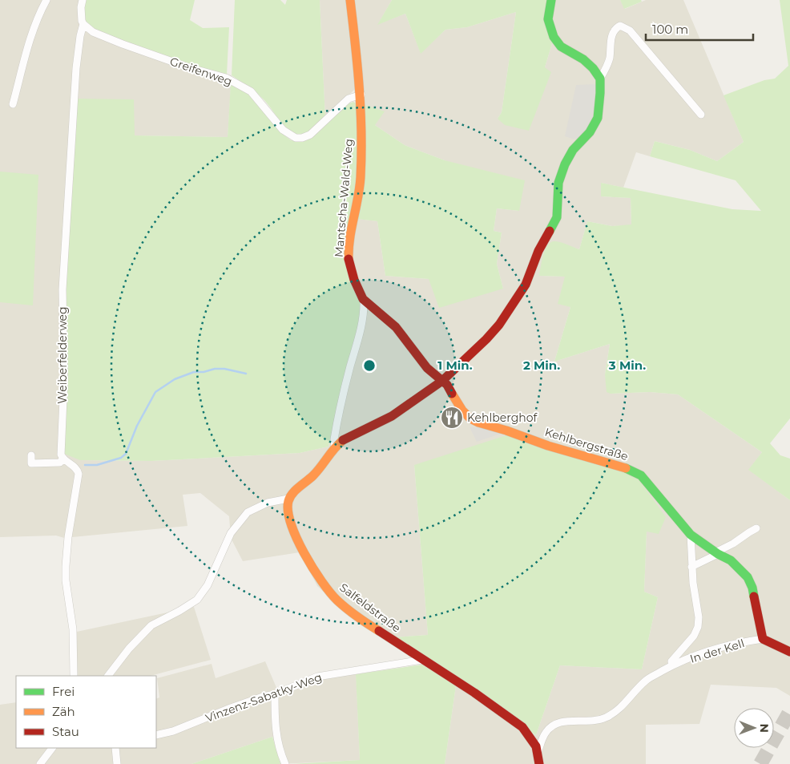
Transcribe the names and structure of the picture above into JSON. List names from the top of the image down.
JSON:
{
  "streets": {
    "street": [
      "Greifenweg",
      "Mantscha-Wald-Weg",
      "Weiberfelderweg",
      "Kehlbergstraße",
      "Salfeldstraße",
      "In der Kell",
      "Vinzenz-Sabatky-Weg"
    ]
  },
  "crossings": [
    ["Greifenweg", "Mantscha-Wald-Weg"],
    ["Greifenweg", "Weiberfelderweg"],
    ["Mantscha-Wald-Weg", "Kehlbergstraße"],
    ["Kehlbergstraße", "In der Kell"],
    ["Salfeldstraße", "In der Kell"],
    ["Salfeldstraße", "Vinzenz-Sabatky-Weg"]
  ],
  "places": {
    "restaurant": ["Kehlberghof"]
  },
  "legend": ["Frei", "Zäh", "Stau"],
  "scale_bar": "100 m",
  "north": "right",
  "rings": ["1 Min.", "2 Min.", "3 Min."]
}
